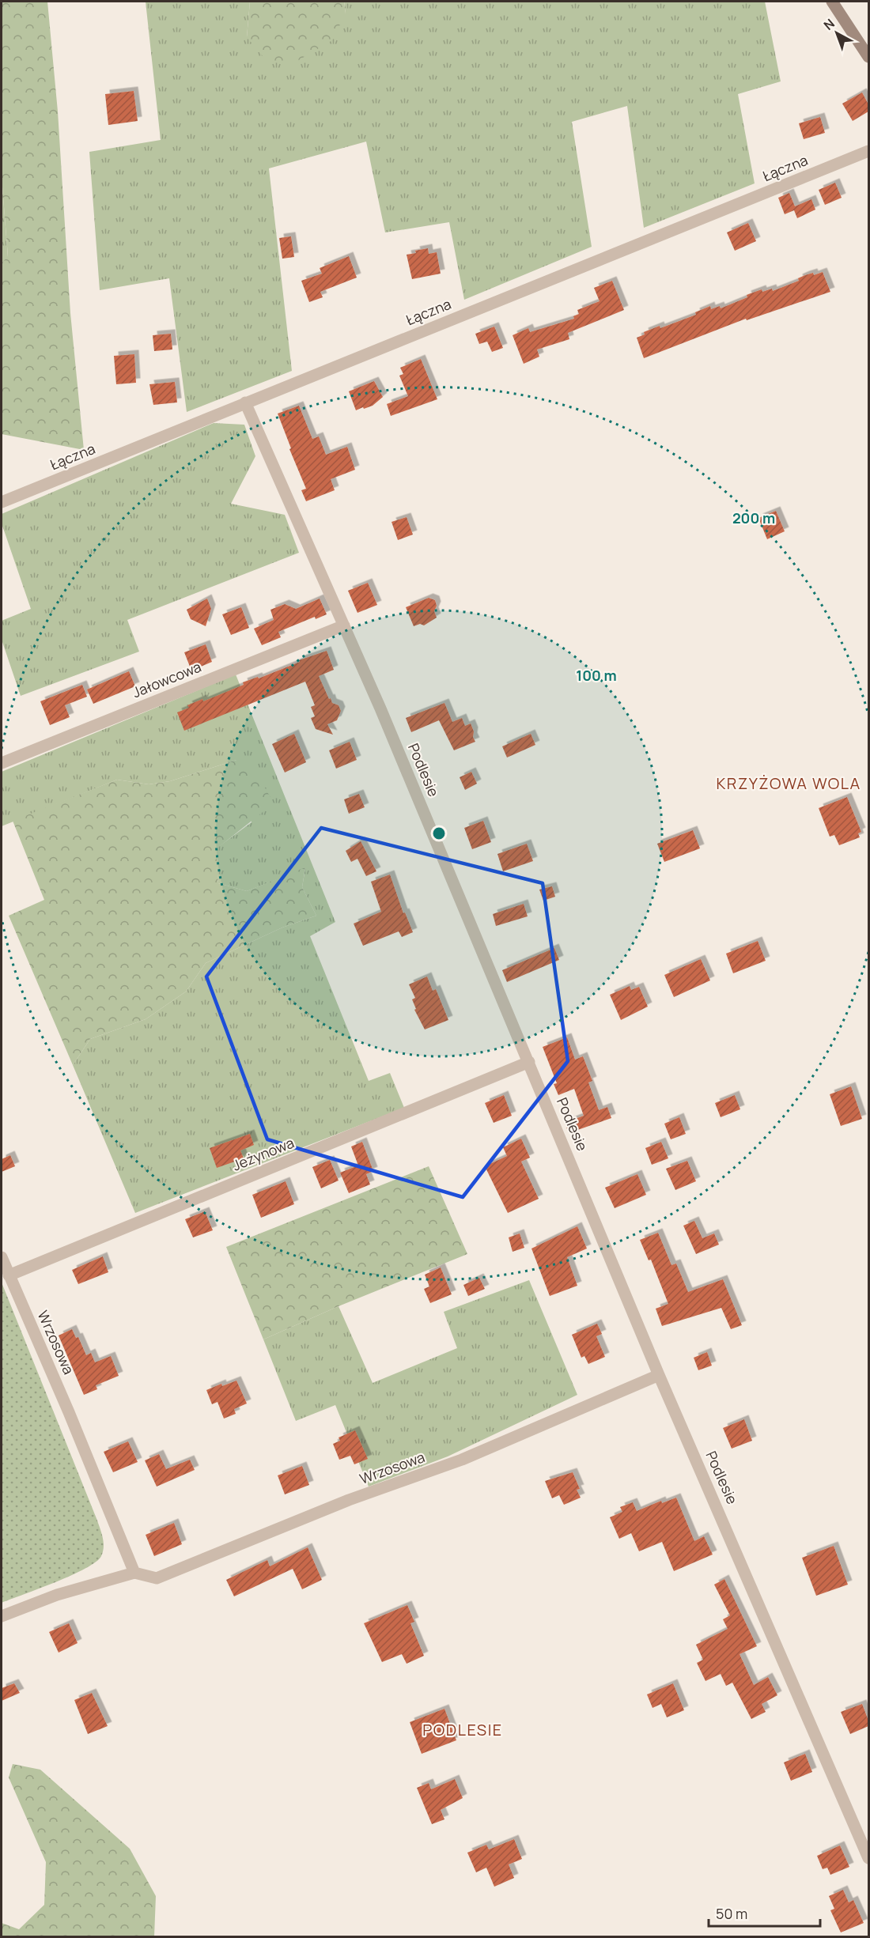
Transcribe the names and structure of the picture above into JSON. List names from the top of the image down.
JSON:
{
  "streets": {
    "street": [
      "Łączna",
      "Jałowcowa",
      "Podlesie",
      "Jeżynowa",
      "Wrzosowa"
    ]
  },
  "crossings": [
    ["Łączna", "Podlesie"],
    ["Jałowcowa", "Podlesie"],
    ["Podlesie", "Jeżynowa"],
    ["Podlesie", "Wrzosowa"],
    ["Jeżynowa", "Wrzosowa"]
  ],
  "districts": ["KRZYŻOWA WOLA", "PODLESIE"],
  "scale_bar": "50 m",
  "north": "top left",
  "rings": ["200 m", "100 m"]
}
